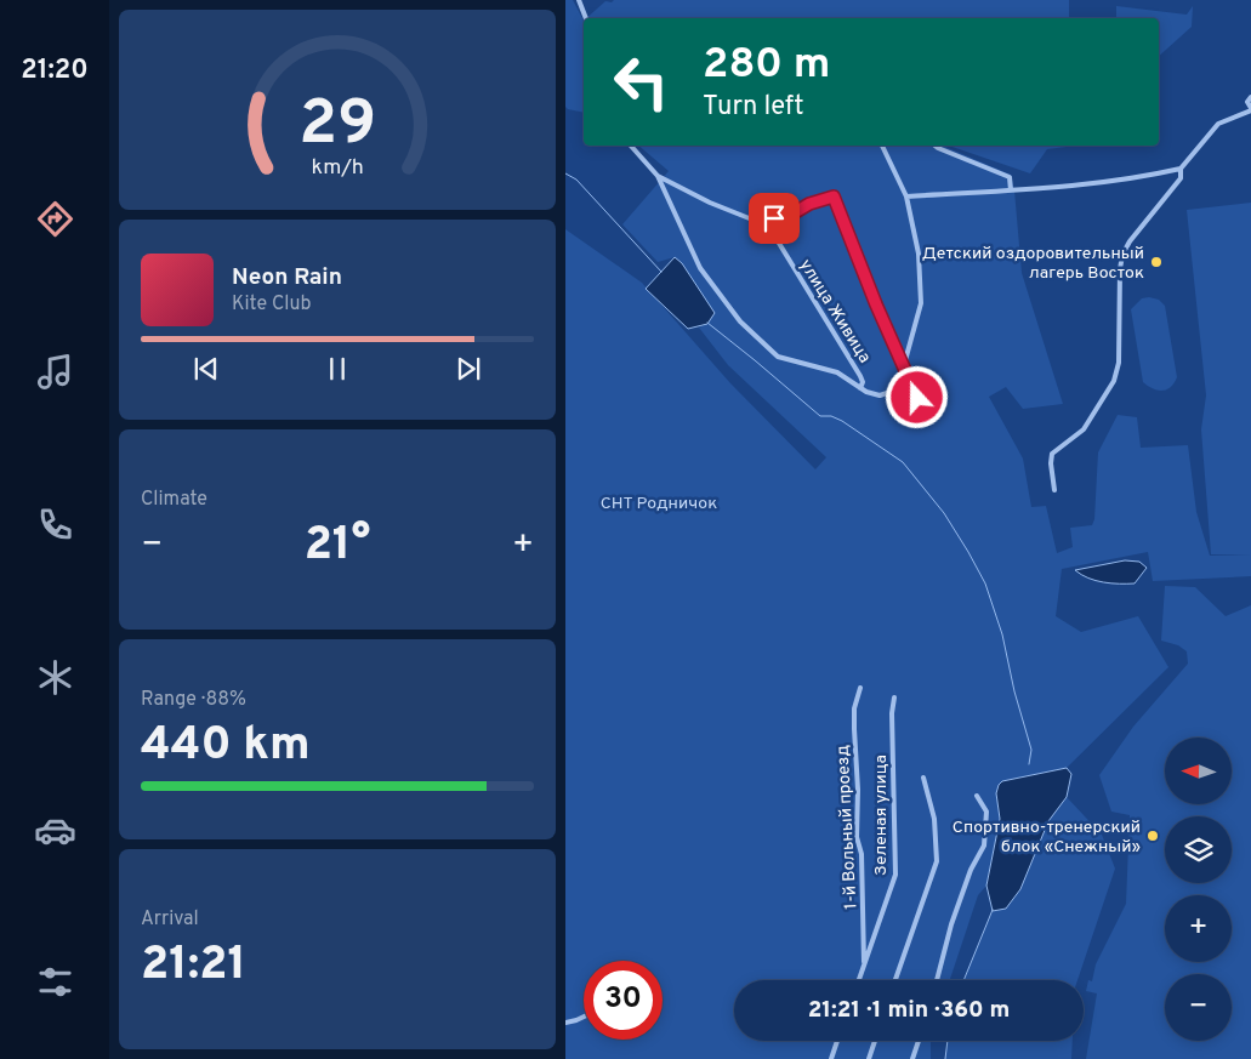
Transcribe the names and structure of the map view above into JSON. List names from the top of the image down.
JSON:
{
  "streets": {
    "street": ["улица Живица", "Зеленая улица", "1-й Вольный проезд"]
  },
  "crossings": [
    ["Зеленая улица", "1-й Вольный проезд"]
  ],
  "parks": ["СНТ Родничок"],
  "places": ["Детский оздоровительный лагерь Восток", "Спортивно-тренерский блок «Снежный»"],
  "north": "left",
  "page": {
    "tabs": "21:20",
    "turn": ["280 m", "Turn left"],
    "song": ["Neon Rain", "Kite Club"],
    "tile": [
      "Climate",
      ["Range · 88%", "440 km"],
      ["Arrival", "21:21"]
    ],
    "heat": ["−", "21°", "+"],
    "map_buttons": ["+", "−"],
    "limit": "30",
    "trip": "21:21 · 1 min · 360 m",
    "gauge": ["29", "km/h"]
  }
}
